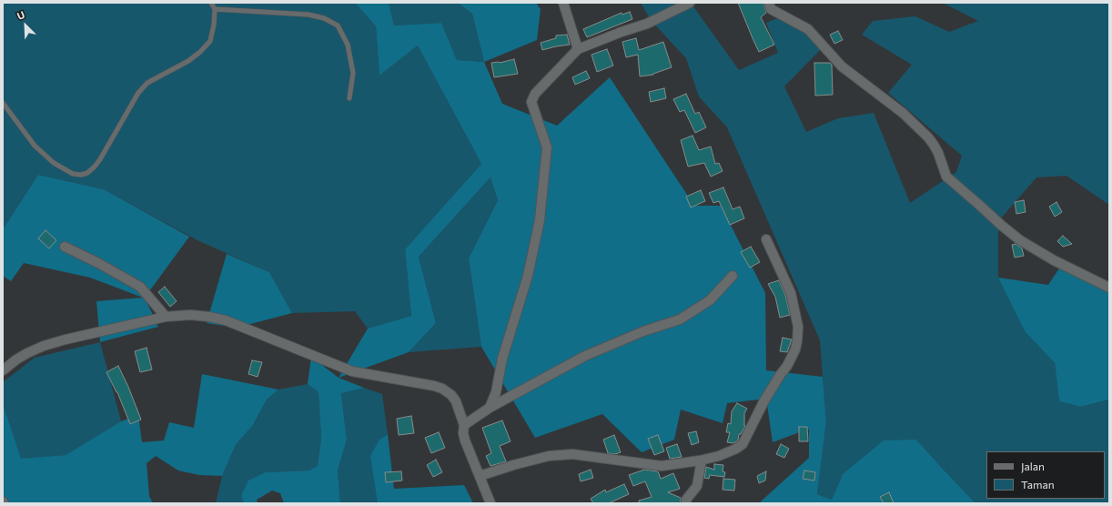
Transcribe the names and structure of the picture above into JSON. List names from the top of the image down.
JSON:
{
  "legend": ["Jalan", "Taman"],
  "north": "top left"
}
